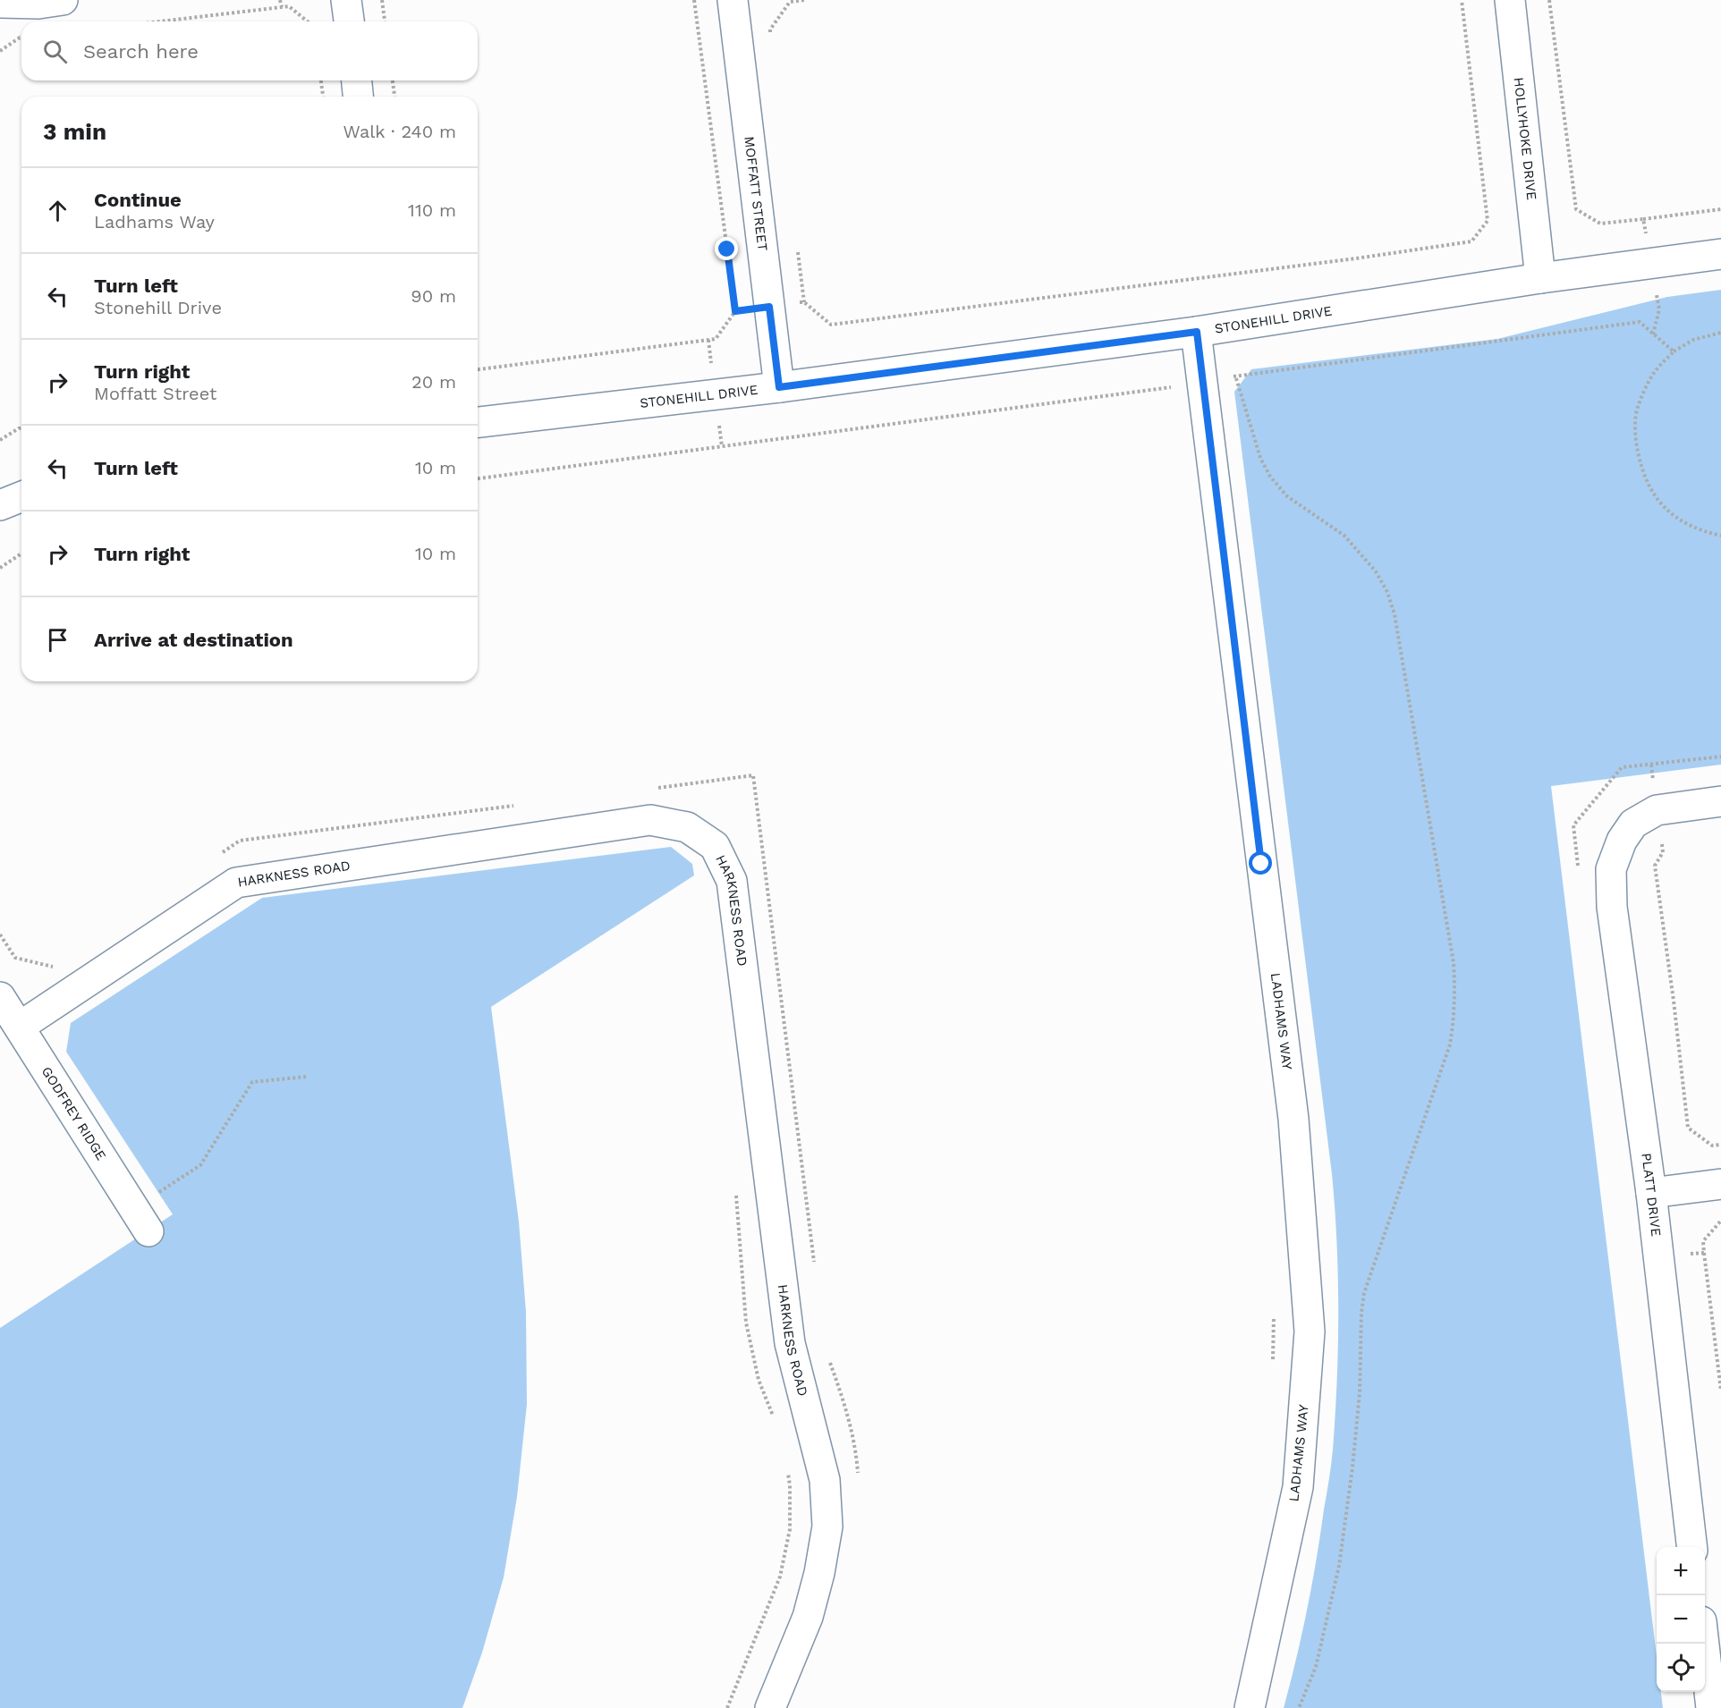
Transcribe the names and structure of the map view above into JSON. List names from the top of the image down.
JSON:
{
  "streets": {
    "street": [
      "HOLLYHOKE DRIVE",
      "MOFFATT STREET",
      "STONEHILL DRIVE",
      "HARKNESS ROAD",
      "LADHAMS WAY",
      "GODFREY RIDGE",
      "PLATT DRIVE"
    ]
  },
  "crossings": [
    ["HOLLYHOKE DRIVE", "STONEHILL DRIVE"],
    ["MOFFATT STREET", "STONEHILL DRIVE"],
    ["STONEHILL DRIVE", "LADHAMS WAY"],
    ["HARKNESS ROAD", "GODFREY RIDGE"]
  ],
  "page": {
    "search": "Search here",
    "heading": ["3 min", "Walk · 240 m"],
    "list": [
      ["Continue", "Ladhams Way", "110 m"],
      ["Turn left", "Stonehill Drive", "90 m"],
      ["Turn right", "Moffatt Street", "20 m"],
      ["Turn left", "10 m"],
      ["Turn right", "10 m"],
      "Arrive at destination"
    ],
    "map_buttons": ["+", "−"]
  }
}
